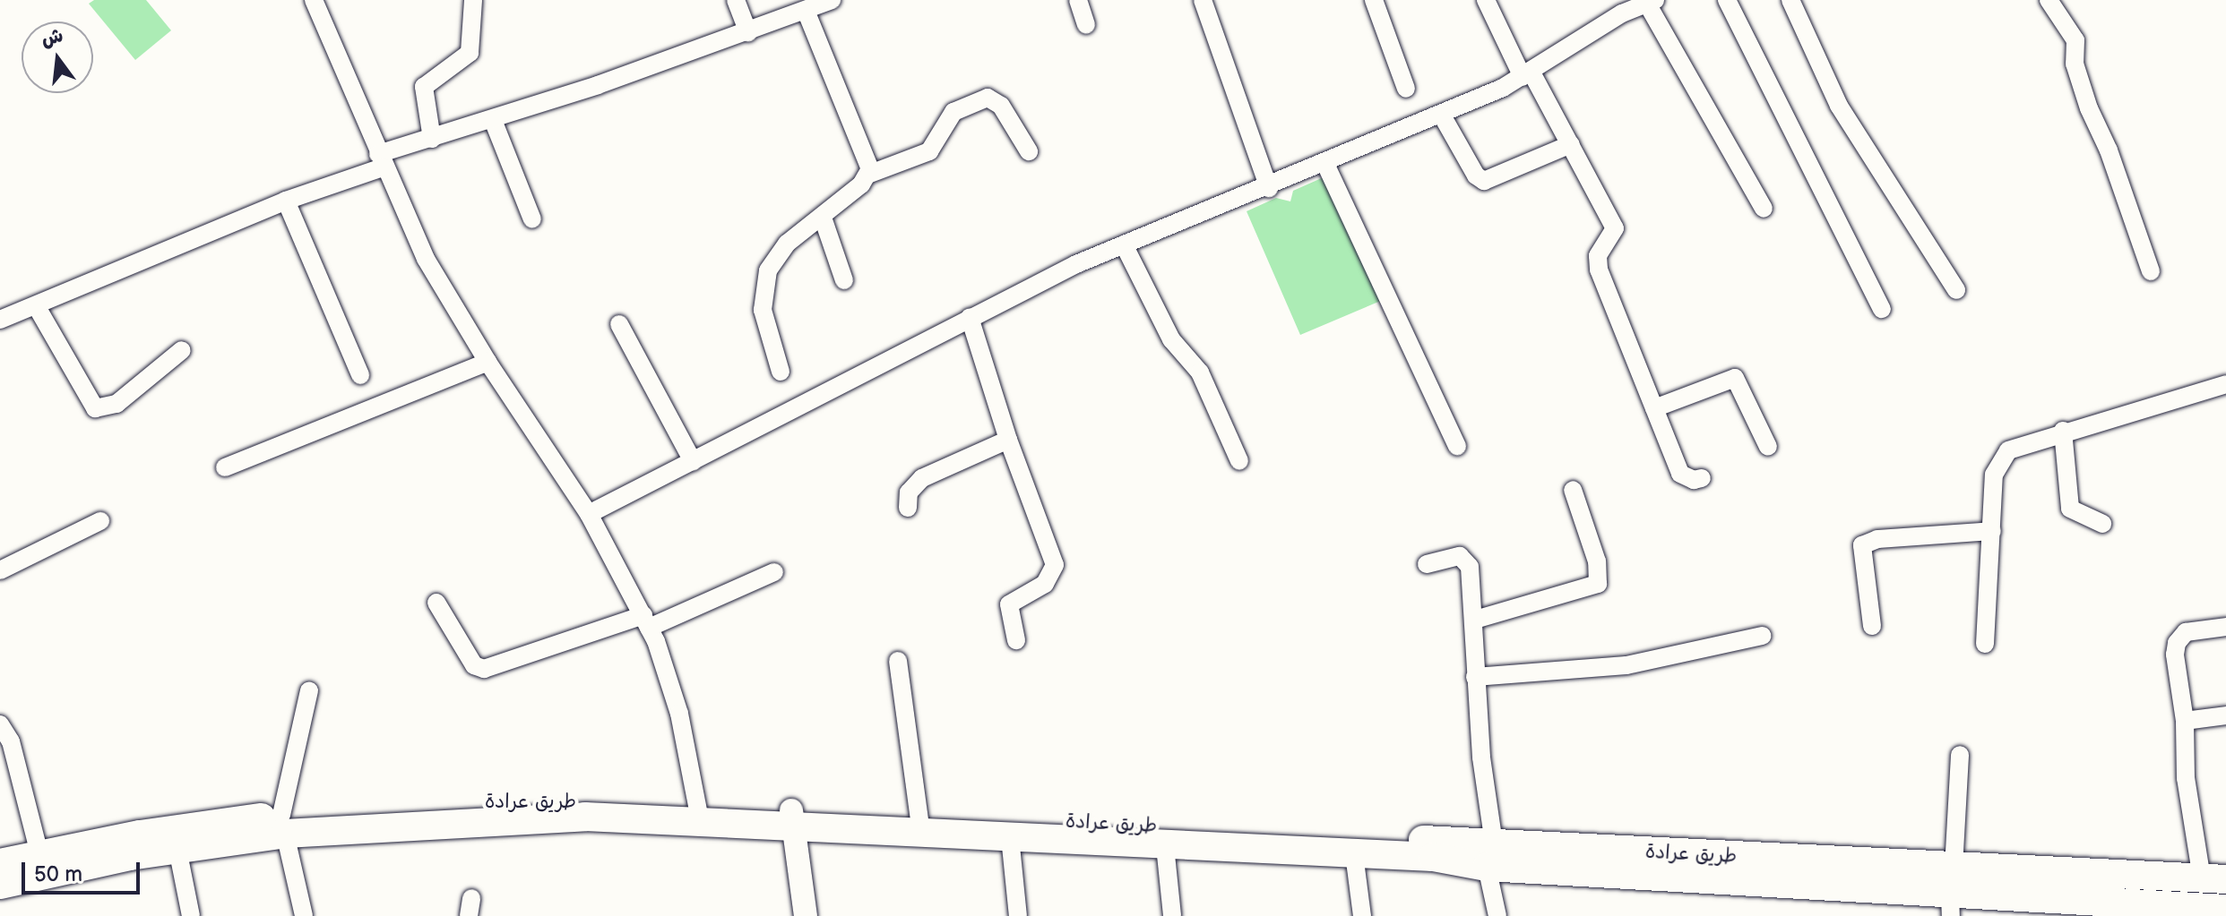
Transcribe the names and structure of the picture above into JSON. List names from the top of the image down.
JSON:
{
  "streets": {
    "main road": ["طريق عرادة"]
  },
  "scale_bar": "50 m",
  "north": "top"
}
